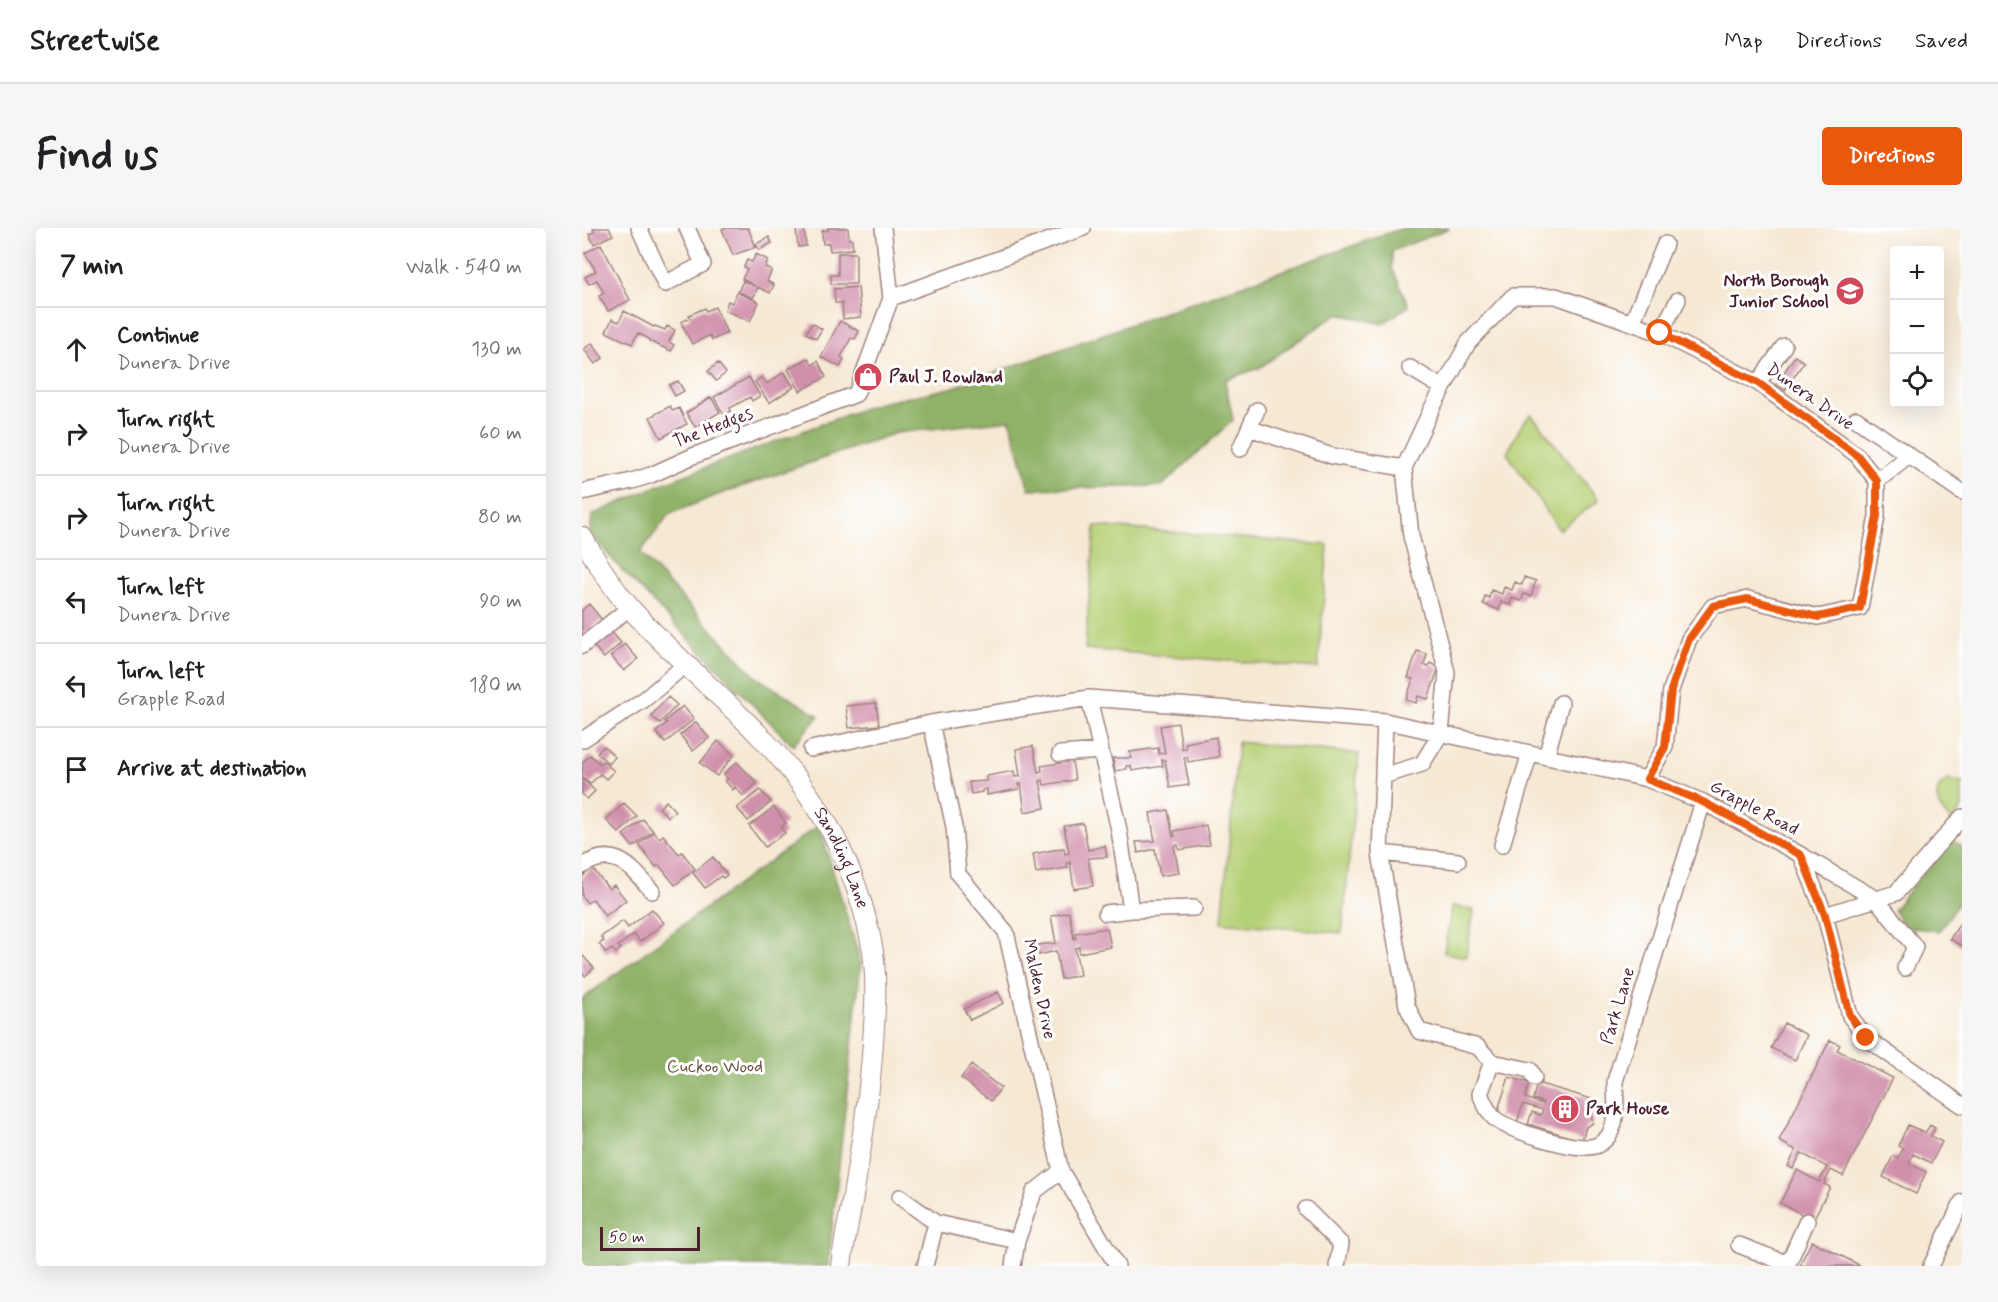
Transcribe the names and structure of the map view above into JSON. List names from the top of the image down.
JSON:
{
  "streets": {
    "street": [
      "Dunera Drive",
      "The Hedges",
      "Grapple Road",
      "Sandling Lane",
      "Malden Drive",
      "Park Lane"
    ]
  },
  "crossings": [
    ["Grapple Road", "Malden Drive"],
    ["Grapple Road", "Park Lane"]
  ],
  "parks": ["Cuckoo Wood"],
  "places": {
    "school or university": ["North Borough Junior School"],
    "shop": ["Paul J. Rowland"],
    "building": ["Park House"]
  },
  "scale_bar": "50 m",
  "page": {
    "header": "Streetwise",
    "nav": ["Map", "Directions", "Saved"],
    "buttons": "Directions",
    "title": "Find us",
    "heading": ["7 min", "Walk · 540 m"],
    "map_buttons": ["+", "−"],
    "list": [
      ["Continue", "Dunera Drive", "130 m"],
      ["Turn right", "Dunera Drive", "60 m"],
      ["Turn right", "Dunera Drive", "80 m"],
      ["Turn left", "Dunera Drive", "90 m"],
      ["Turn left", "Grapple Road", "180 m"],
      "Arrive at destination"
    ],
    "scale": "50 m"
  }
}
